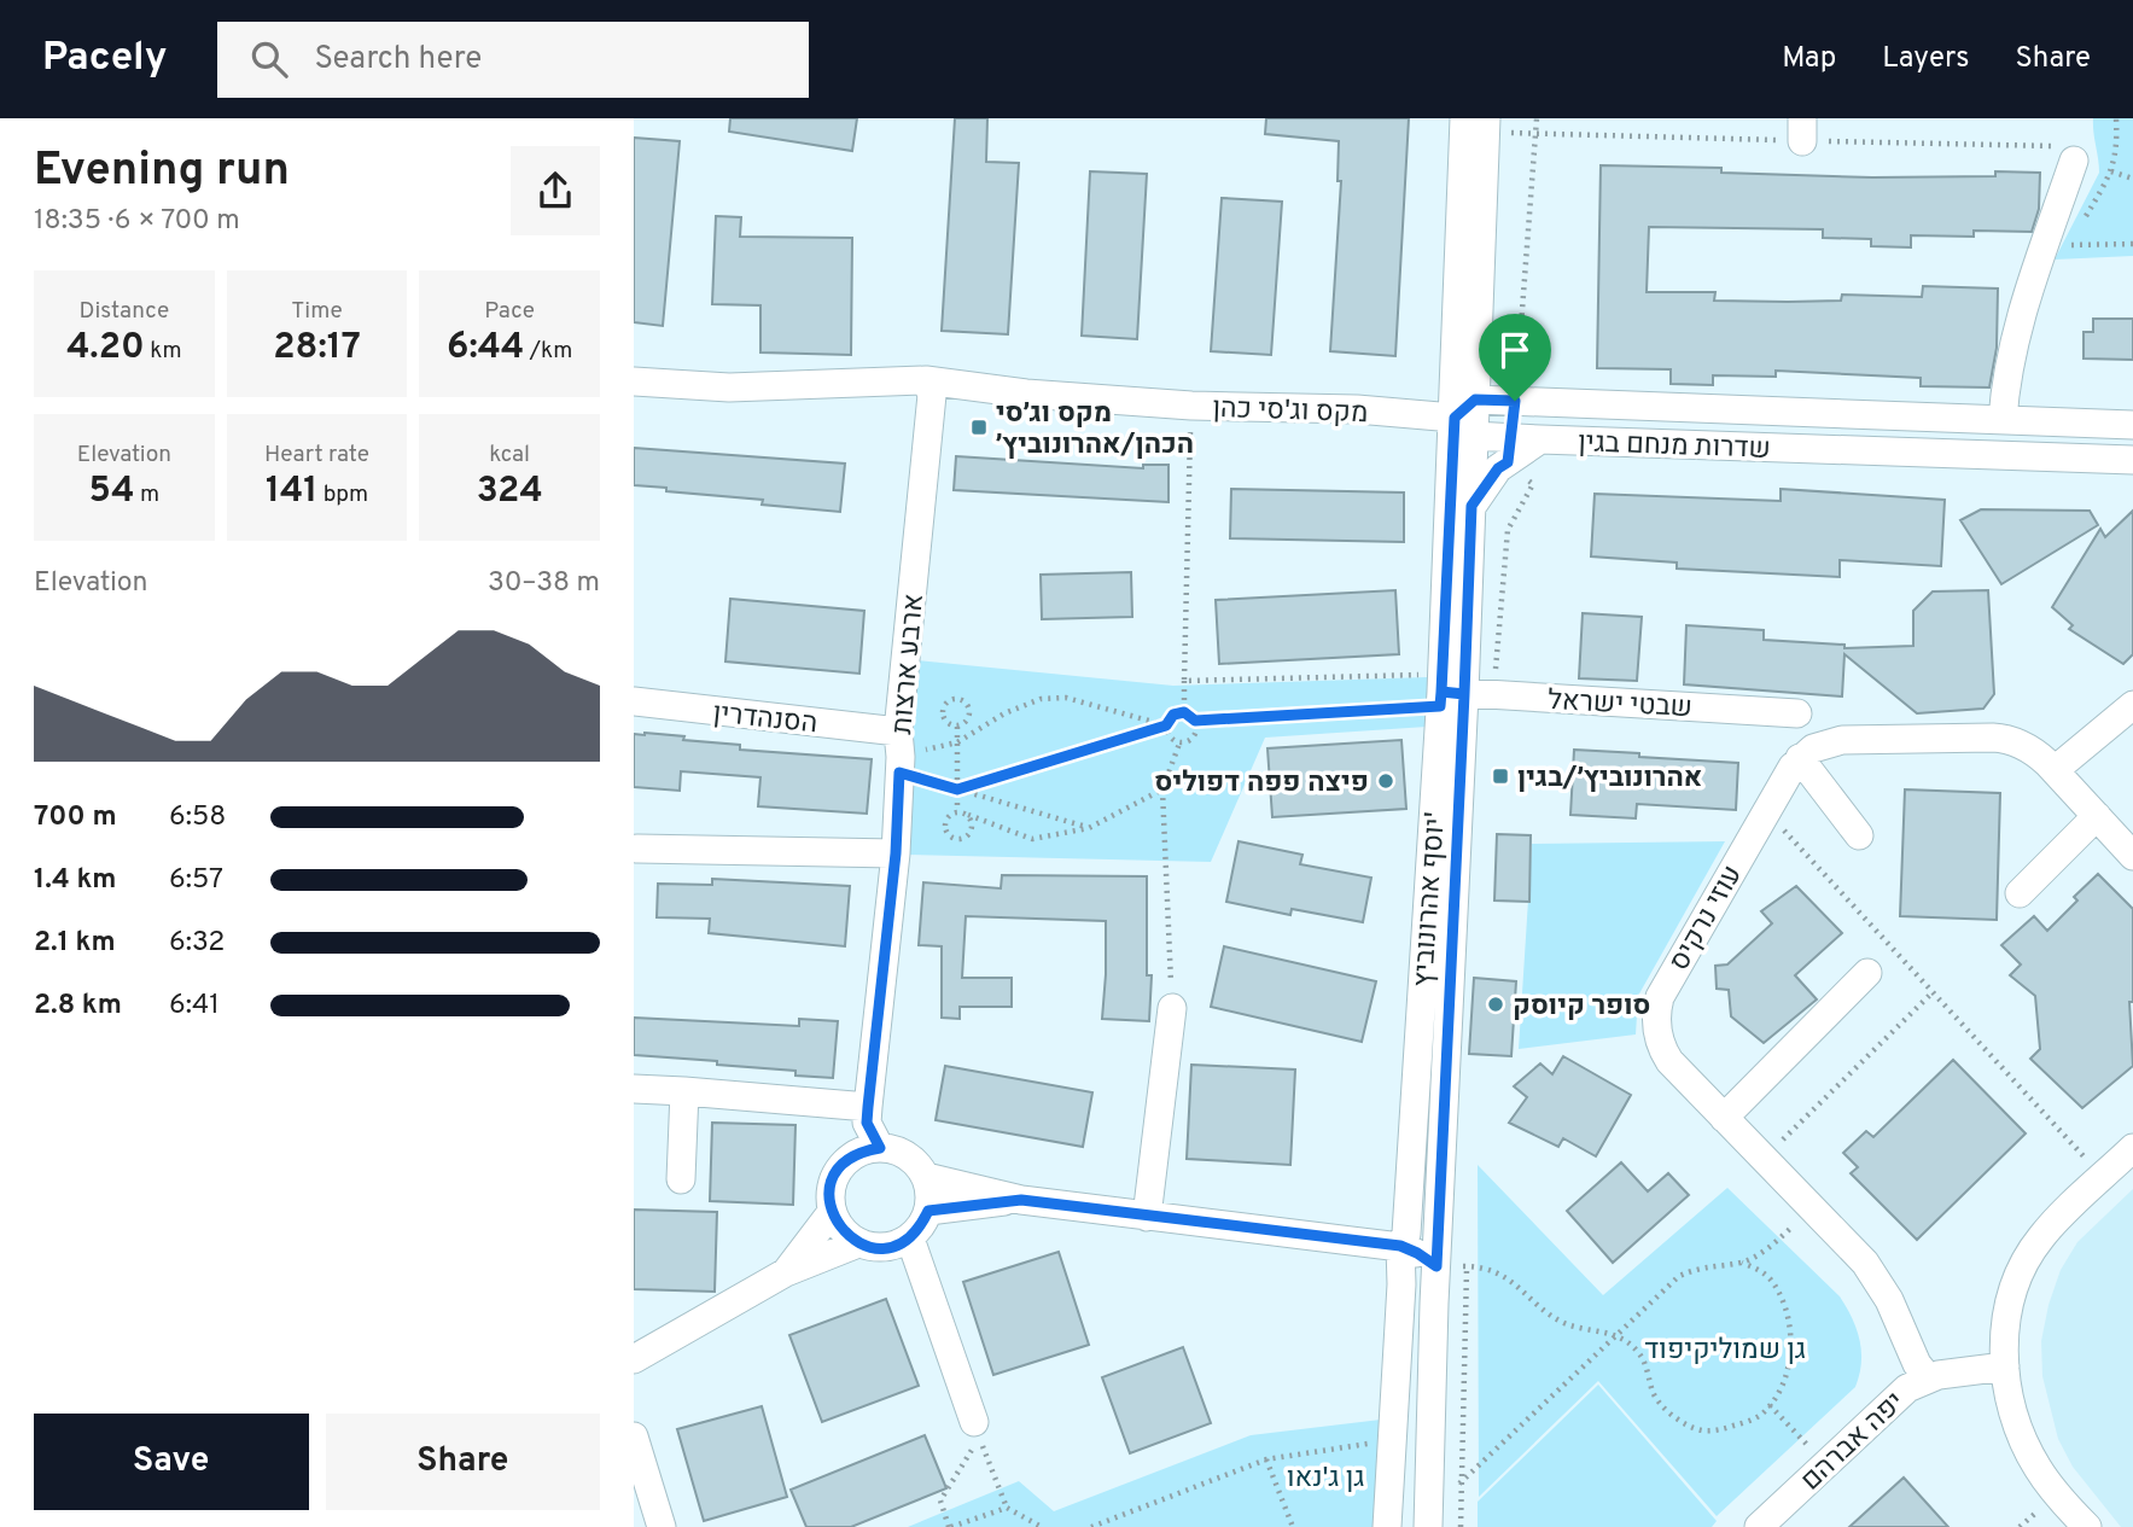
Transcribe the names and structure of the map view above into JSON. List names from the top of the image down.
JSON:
{
  "streets": {
    "street": [
      "מקס וג'סי כהן",
      "שדרות מנחם בגין",
      "ארבע ארצות",
      "שבטי ישראל",
      "הסנהדרין",
      "יוסף אהרונוביץ'",
      "עוזי נרקיס",
      "יפה אברהם"
    ]
  },
  "crossings": [
    ["מקס וג'סי כהן", "שדרות מנחם בגין"],
    ["מקס וג'סי כהן", "ארבע ארצות"],
    ["מקס וג'סי כהן", "יוסף אהרונוביץ'"],
    ["שדרות מנחם בגין", "יוסף אהרונוביץ'"],
    ["ארבע ארצות", "הסנהדרין"],
    ["שבטי ישראל", "יוסף אהרונוביץ'"],
    ["עוזי נרקיס", "יפה אברהם"]
  ],
  "parks": ["גן שמוליקיפוד", "גן ג'נאו"],
  "places": {
    "transit": ["מקס וג׳סי הכהן/אהרונוביץ׳", "אהרונוביץ׳/בגין"],
    "other": ["פיצה פפה דפוליס", "סופר קיוסק"]
  },
  "page": {
    "header": "Pacely",
    "search": "Search here",
    "nav": ["Map", "Layers", "Share"],
    "heading": ["Evening run", "18:35 · 6 × 700 m"],
    "stats": [
      ["Distance", "4.20 km"],
      ["Time", "28:17"],
      ["Pace", "6:44 /km"],
      ["Elevation", "54 m"],
      ["Heart rate", "141 bpm"],
      ["kcal", "324"]
    ],
    "chart": ["Elevation", "30–38 m"],
    "list": [
      {
        "name": "700 m",
        "note": "6:58"
      },
      {
        "name": "1.4 km",
        "note": "6:57"
      },
      {
        "name": "2.1 km",
        "note": "6:32"
      },
      {
        "name": "2.8 km",
        "note": "6:41"
      }
    ],
    "buttons": ["Save", "Share"]
  }
}
